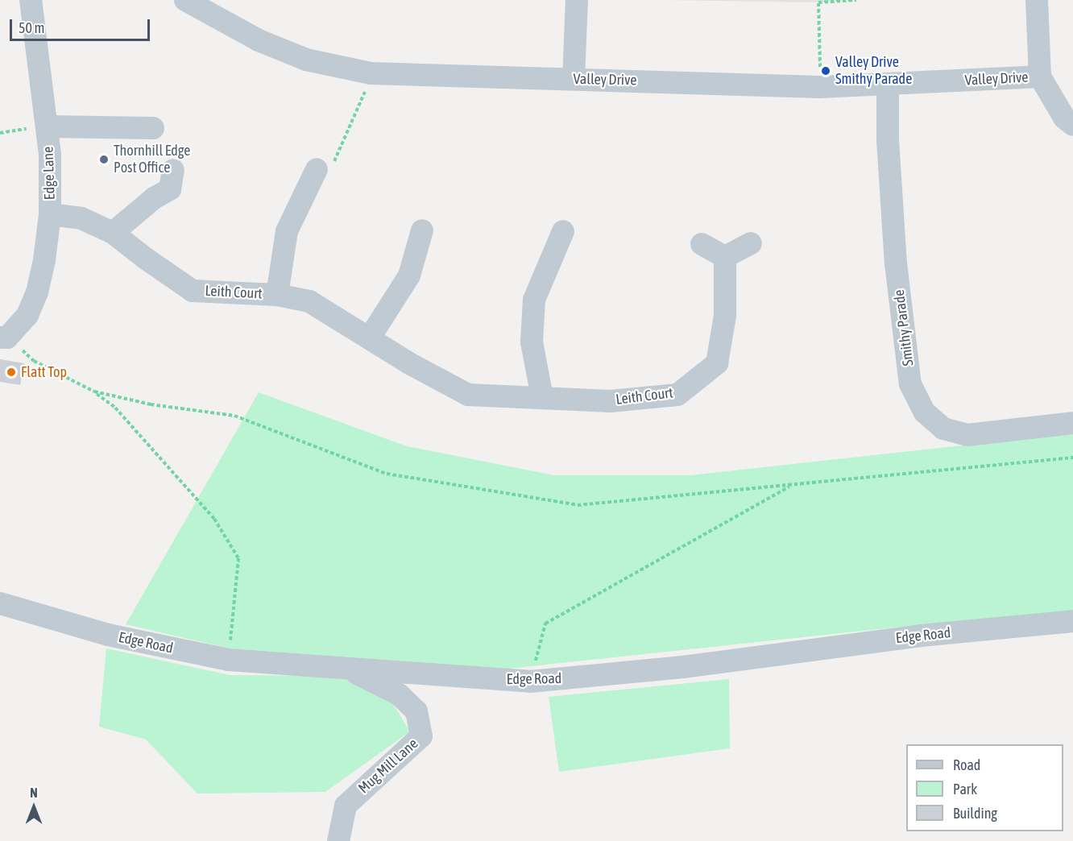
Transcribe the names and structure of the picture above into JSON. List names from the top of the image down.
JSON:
{
  "streets": {
    "street": [
      "Valley Drive",
      "Edge Lane",
      "Leith Court",
      "Smithy Parade",
      "Edge Road",
      "Mug Mill Lane"
    ]
  },
  "crossings": [
    ["Valley Drive", "Smithy Parade"],
    ["Edge Lane", "Leith Court"],
    ["Edge Road", "Mug Mill Lane"]
  ],
  "places": ["Valley Drive Smithy Parade", "Thornhill Edge Post Office", "Flatt Top"],
  "legend": ["Road", "Park", "Building"],
  "scale_bar": "50 m",
  "north": "top"
}
